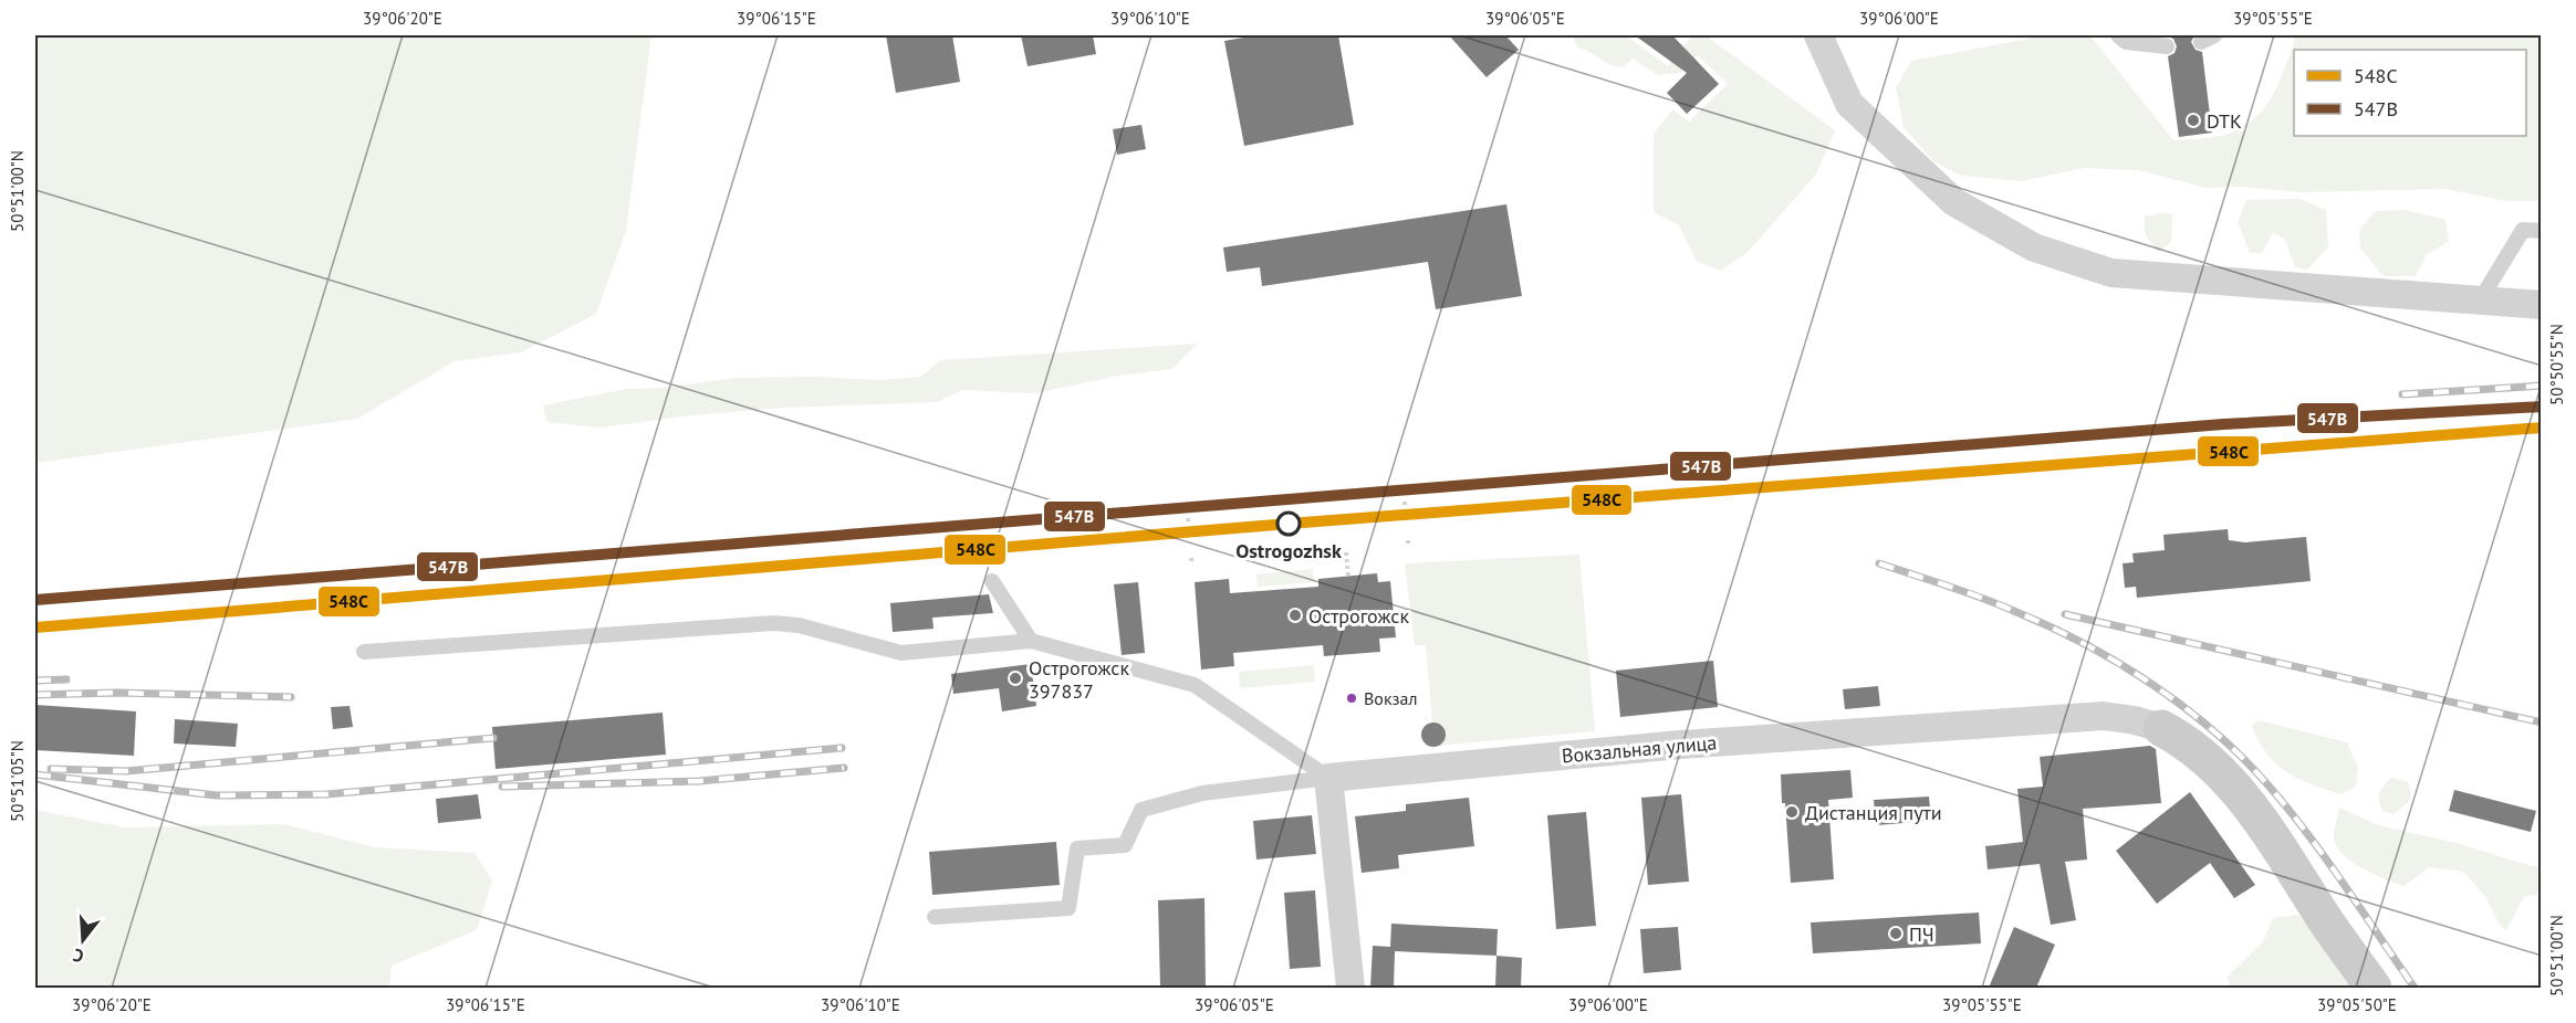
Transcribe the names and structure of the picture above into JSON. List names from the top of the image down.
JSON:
{
  "streets": {
    "street": ["Вокзальная улица"]
  },
  "places": [
    "DTK",
    "Ostrogozhsk",
    "Острогожск",
    "Острогожск 397837",
    "Вокзал",
    "Дистанция пути",
    "ПЧ"
  ],
  "lines": ["transit line 547В", "transit line 548С"],
  "legend": ["548С", "547В"],
  "north": "bottom",
  "coordinates": [
    "39°06'20\"E",
    "39°06'15\"E",
    "39°06'10\"E",
    "39°06'05\"E",
    "39°06'00\"E",
    "39°05'55\"E",
    "50°51'00\"N",
    "50°50'55\"N",
    "50°51'05\"N",
    "39°05'50\"E"
  ]
}
